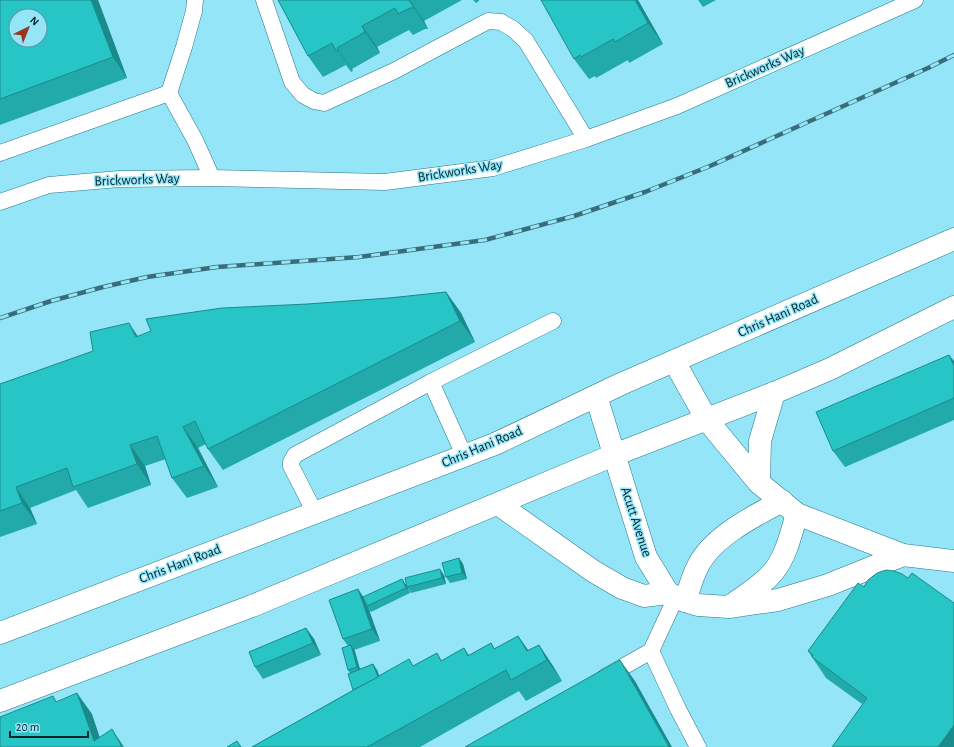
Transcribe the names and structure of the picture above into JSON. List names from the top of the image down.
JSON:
{
  "streets": {
    "main road": ["Chris Hani Road", "Acutt Avenue"],
    "lane": ["Brickworks Way"]
  },
  "crossings": [
    ["Chris Hani Road", "Acutt Avenue"]
  ],
  "scale_bar": "20 m",
  "north": "top right"
}
